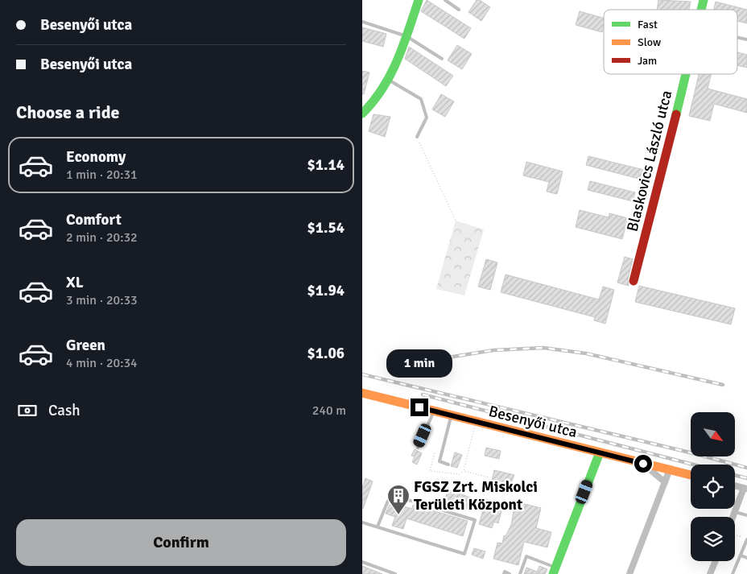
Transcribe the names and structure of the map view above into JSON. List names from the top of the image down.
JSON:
{
  "streets": {
    "street": ["Blaskovics László utca", "Besenyői utca"]
  },
  "places": {
    "building": ["FGSZ Zrt. Miskolci Területi Központ"]
  },
  "legend": ["Fast", "Slow", "Jam"],
  "north": "bottom right",
  "page": {
    "banner": ["Besenyői utca", "Besenyői utca"],
    "heading": "Choose a ride",
    "list": [
      {
        "name": "Economy",
        "note": "1 min · 20:31",
        "value": "$1.14"
      },
      {
        "name": "Comfort",
        "note": "2 min · 20:32",
        "value": "$1.54"
      },
      {
        "name": "XL",
        "note": "3 min · 20:33",
        "value": "$1.94"
      },
      {
        "name": "Green",
        "note": "4 min · 20:34",
        "value": "$1.06"
      }
    ],
    "bubble": "1 min",
    "pay": ["Cash", "240 m"],
    "buttons": "Confirm"
  }
}
